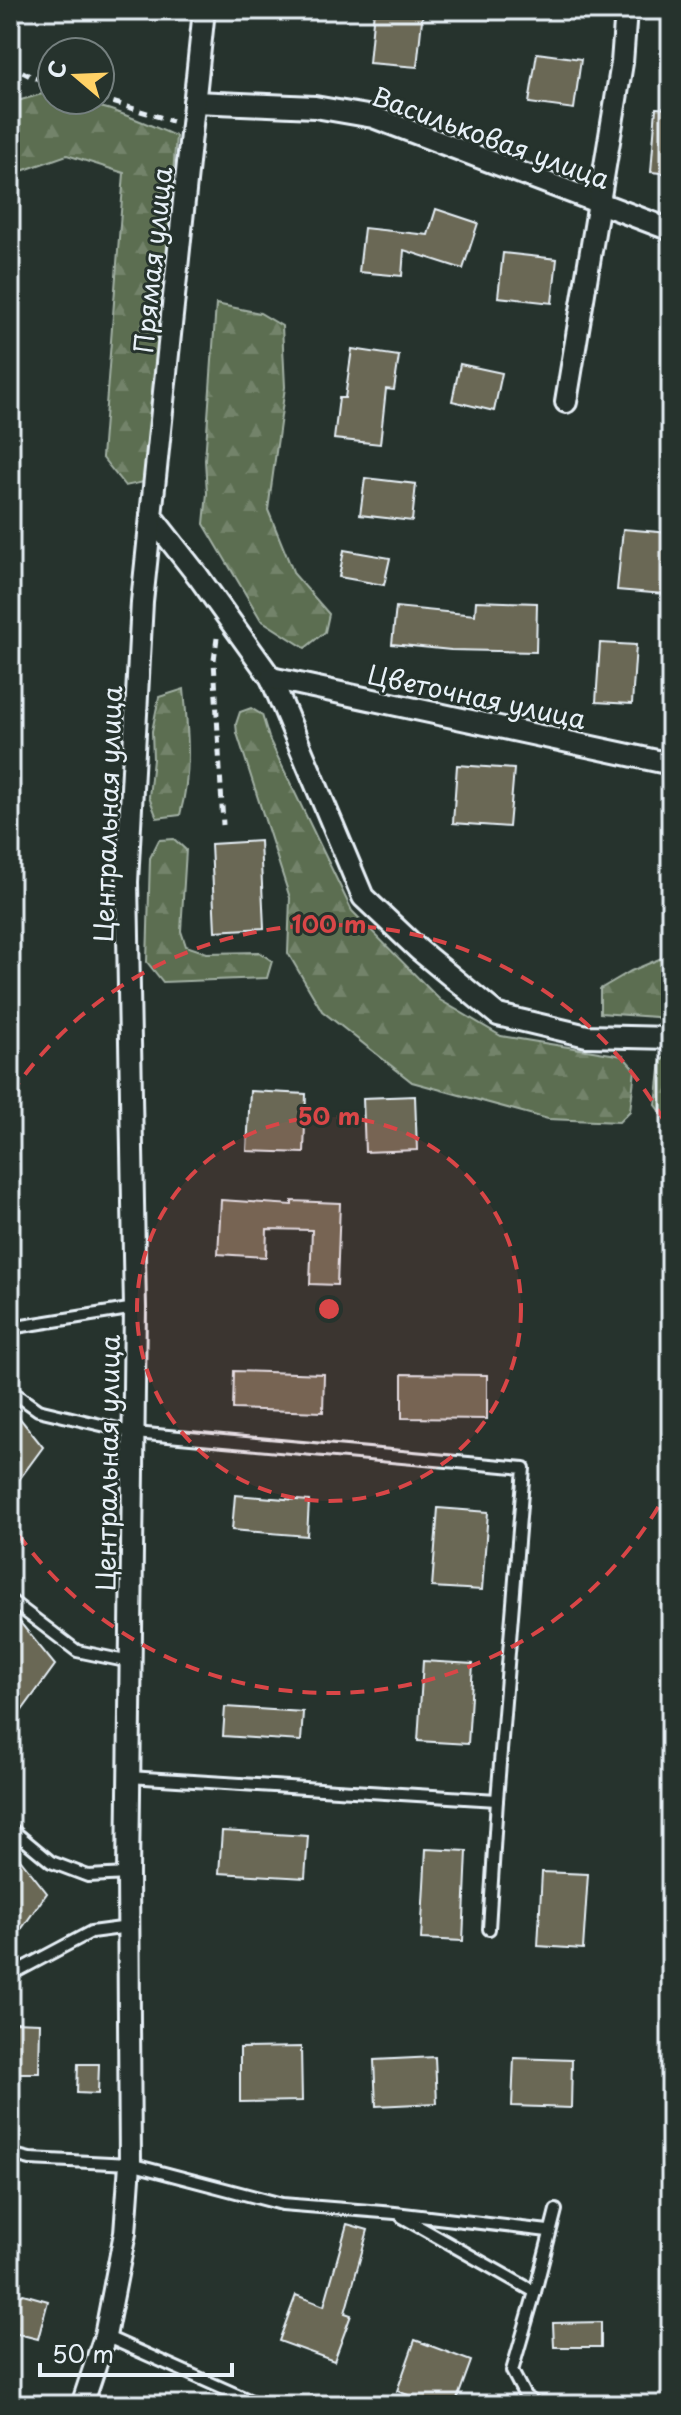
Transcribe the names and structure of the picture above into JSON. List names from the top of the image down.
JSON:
{
  "streets": {
    "street": [
      "Васильковая улица",
      "Прямая улица",
      "Цветочная улица",
      "Центральная улица"
    ]
  },
  "crossings": [
    ["Васильковая улица", "Прямая улица"],
    ["Прямая улица", "Центральная улица"]
  ],
  "scale_bar": "50 m",
  "north": "left",
  "rings": ["100 m", "50 m"]
}
